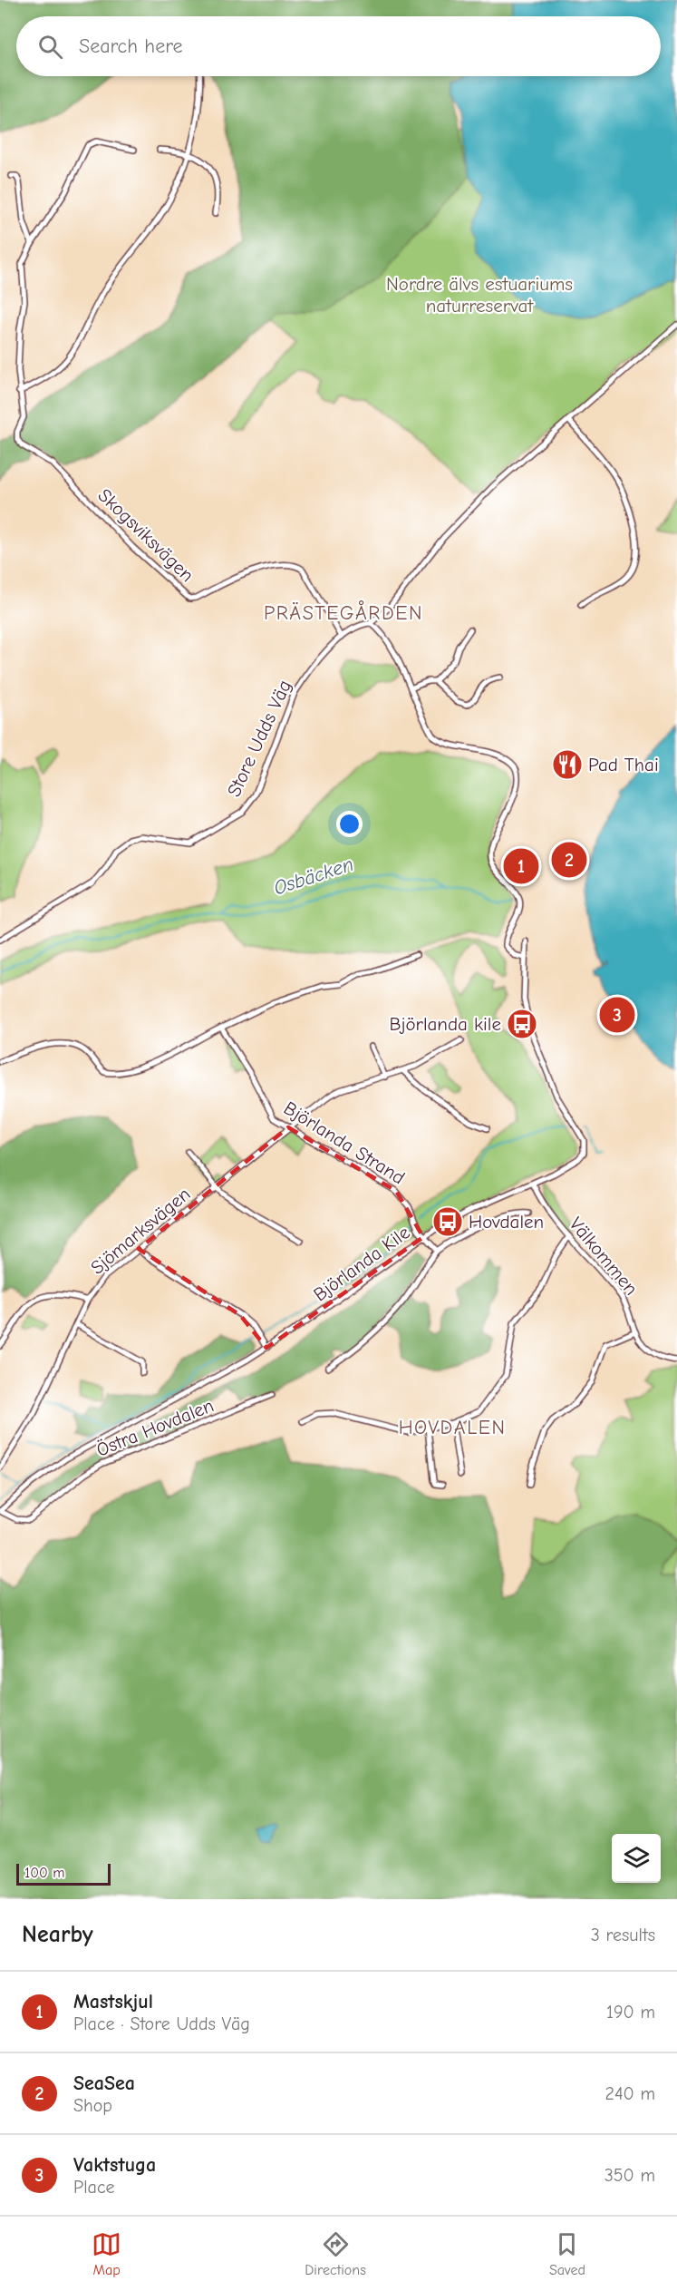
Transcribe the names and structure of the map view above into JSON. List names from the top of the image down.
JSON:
{
  "streets": {
    "street": [
      "Skogsviksvägen",
      "Store Udds Väg",
      "Björlanda Strand",
      "Sjömarksvägen",
      "Välkommen",
      "Björlanda Kile",
      "Östra Hovdalen"
    ]
  },
  "crossings": [
    ["Skogsviksvägen", "Store Udds Väg"],
    ["Björlanda Strand", "Sjömarksvägen"],
    ["Björlanda Strand", "Björlanda Kile"],
    ["Välkommen", "Björlanda Kile"],
    ["Björlanda Kile", "Östra Hovdalen"]
  ],
  "districts": ["PRÄSTEGÅRDEN", "HOVDALEN"],
  "water": ["Osbäcken"],
  "parks": ["Nordre älvs estuariums naturreservat"],
  "places": {
    "restaurant": ["Pad Thai"],
    "bus stop": ["Björlanda kile", "Hovdalen"]
  },
  "scale_bar": "100 m",
  "page": {
    "search": "Search here",
    "pins": ["2", "1", "3"],
    "scale": "100 m",
    "heading": ["Nearby", "3 results"],
    "list": [
      {
        "mark": "1",
        "name": "Mastskjul",
        "note": "Place · Store Udds Väg",
        "value": "190 m"
      },
      {
        "mark": "2",
        "name": "SeaSea",
        "note": "Shop",
        "value": "240 m"
      },
      {
        "mark": "3",
        "name": "Vaktstuga",
        "note": "Place",
        "value": "350 m"
      }
    ],
    "nav": ["Map", "Directions", "Saved"]
  }
}
